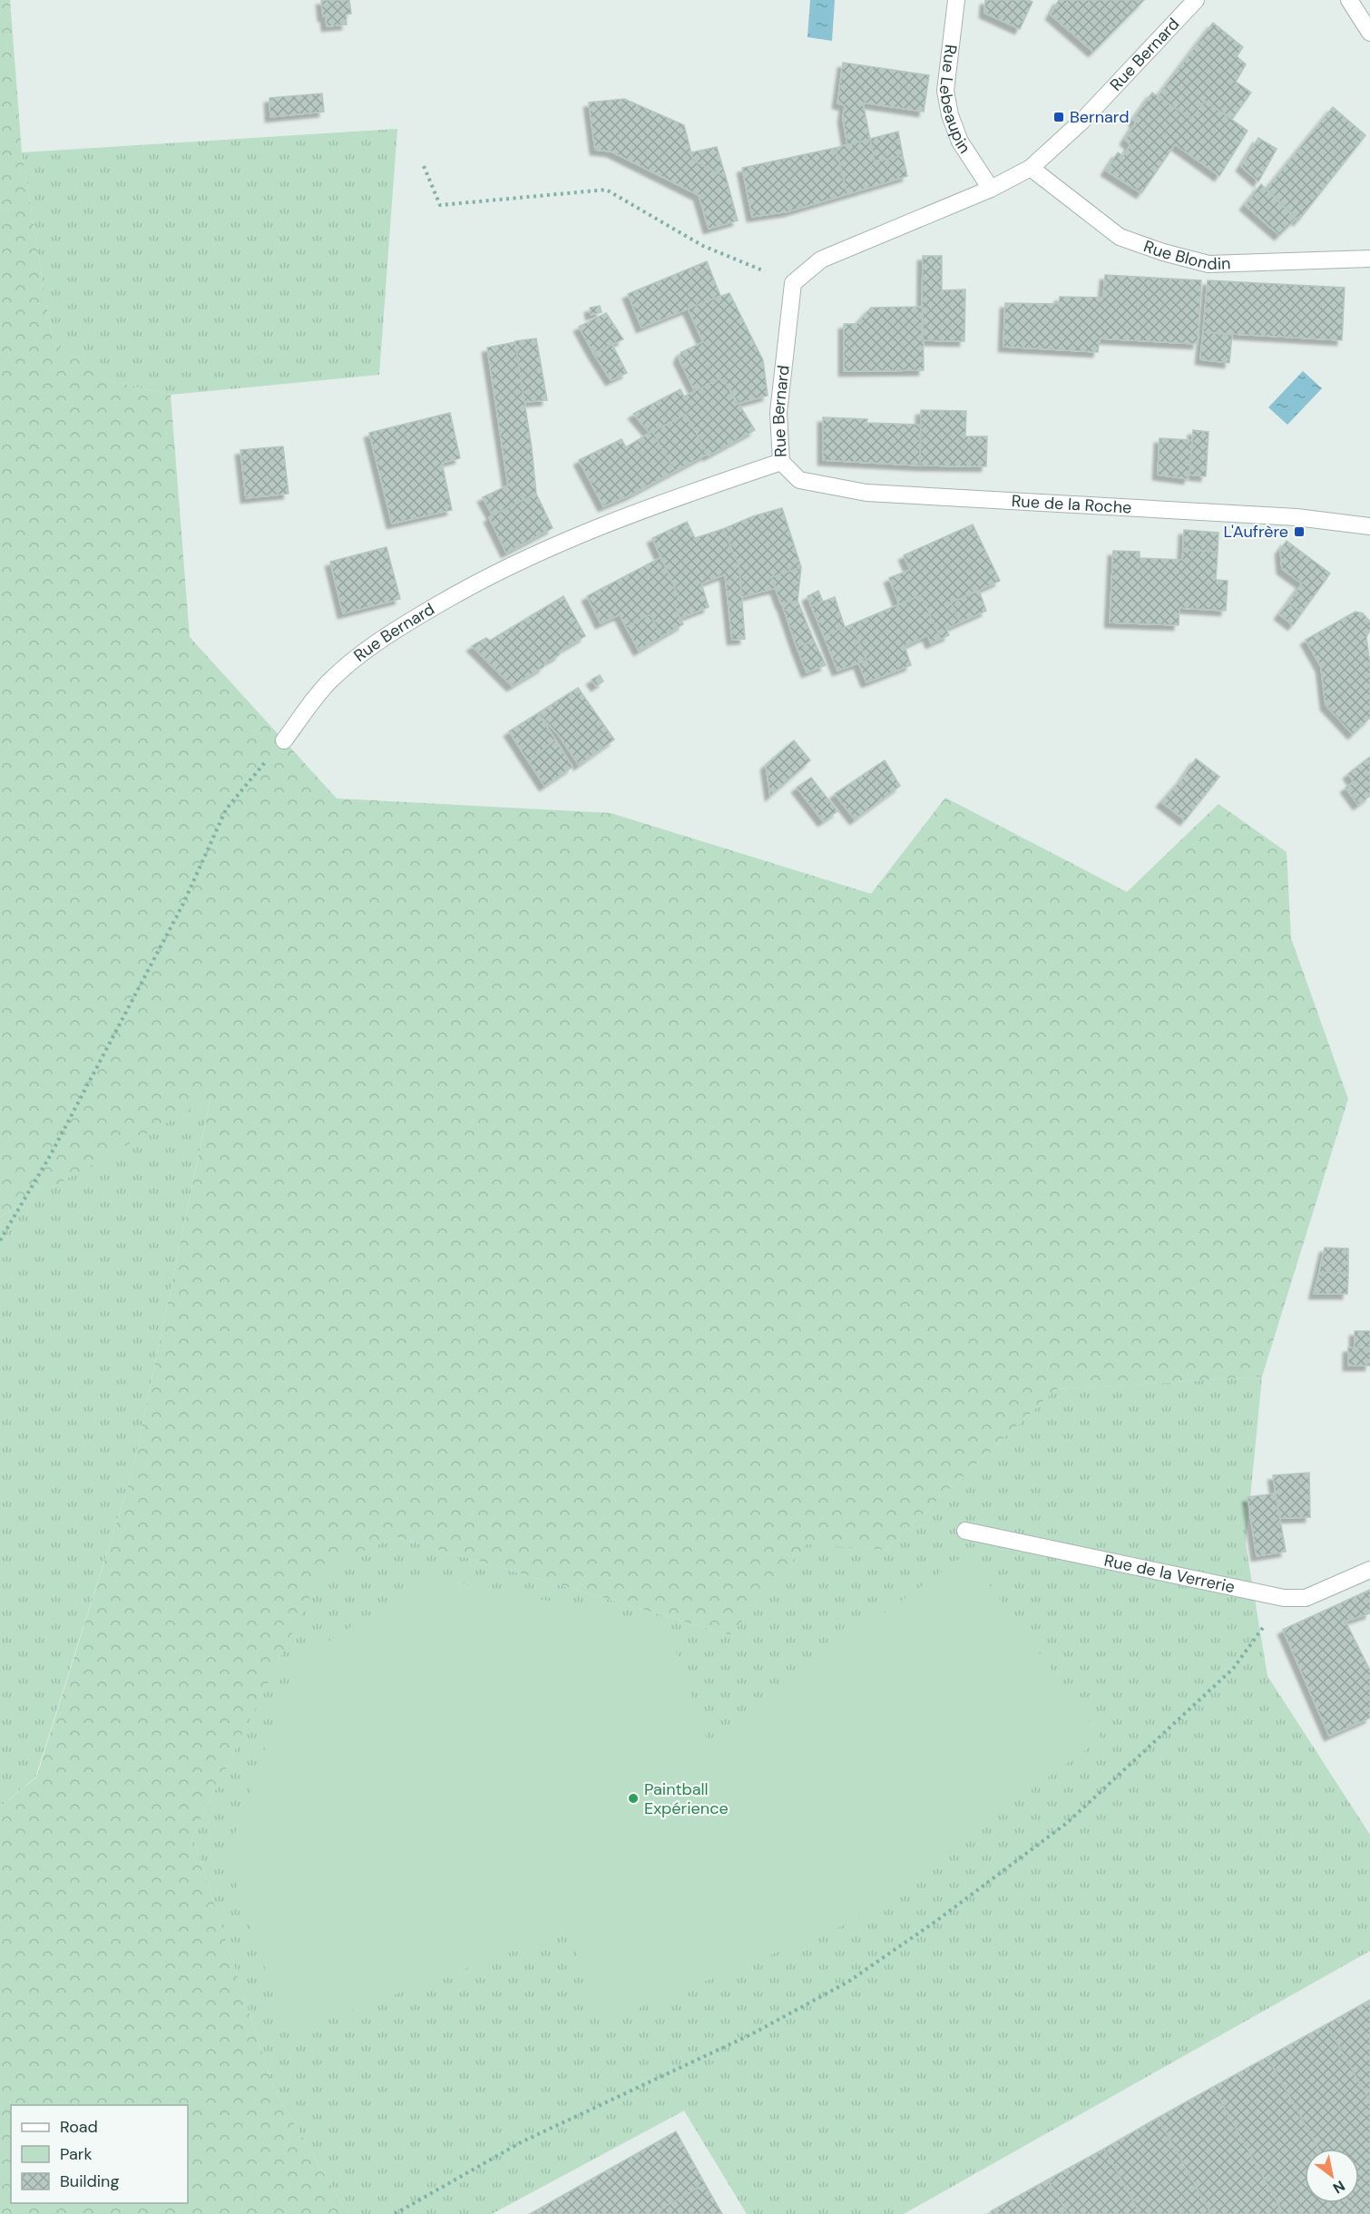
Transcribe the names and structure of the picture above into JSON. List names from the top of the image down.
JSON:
{
  "streets": {
    "street": [
      "Rue Bernard",
      "Rue Lebeaupin",
      "Rue Blondin",
      "Rue de la Roche",
      "Rue de la Verrerie"
    ]
  },
  "crossings": [
    ["Rue Bernard", "Rue Lebeaupin"],
    ["Rue Bernard", "Rue Blondin"],
    ["Rue Bernard", "Rue de la Roche"]
  ],
  "places": {
    "transit": ["Bernard", "L'Aufrère"],
    "other": ["Paintball Expérience"]
  },
  "legend": ["Road", "Park", "Building"],
  "north": "bottom right"
}
